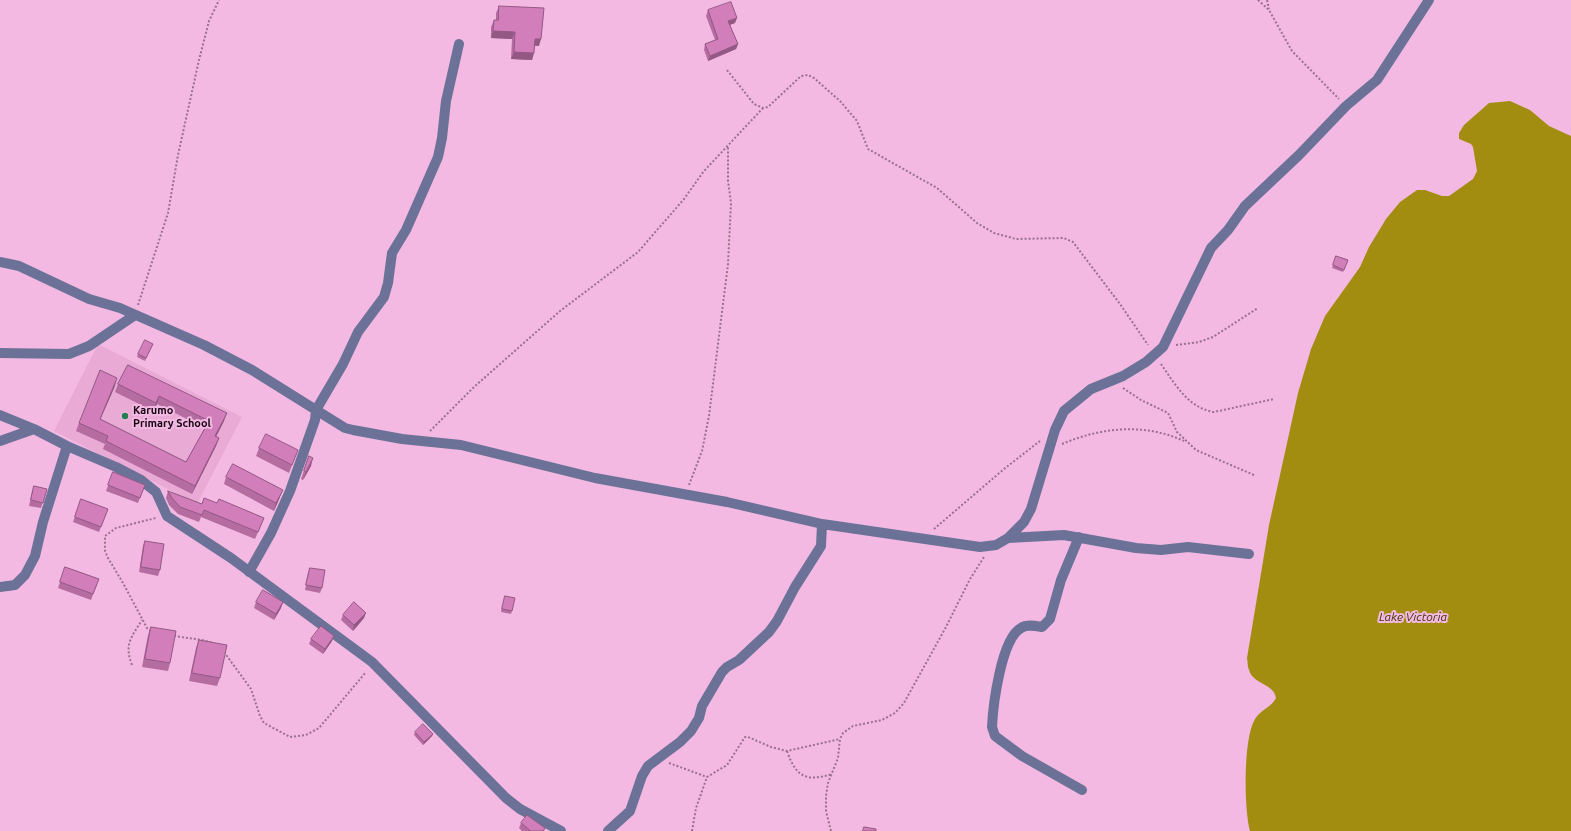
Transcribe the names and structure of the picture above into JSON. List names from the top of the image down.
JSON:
{
  "water": ["Lake Victoria"],
  "places": ["Karumo Primary School"]
}
